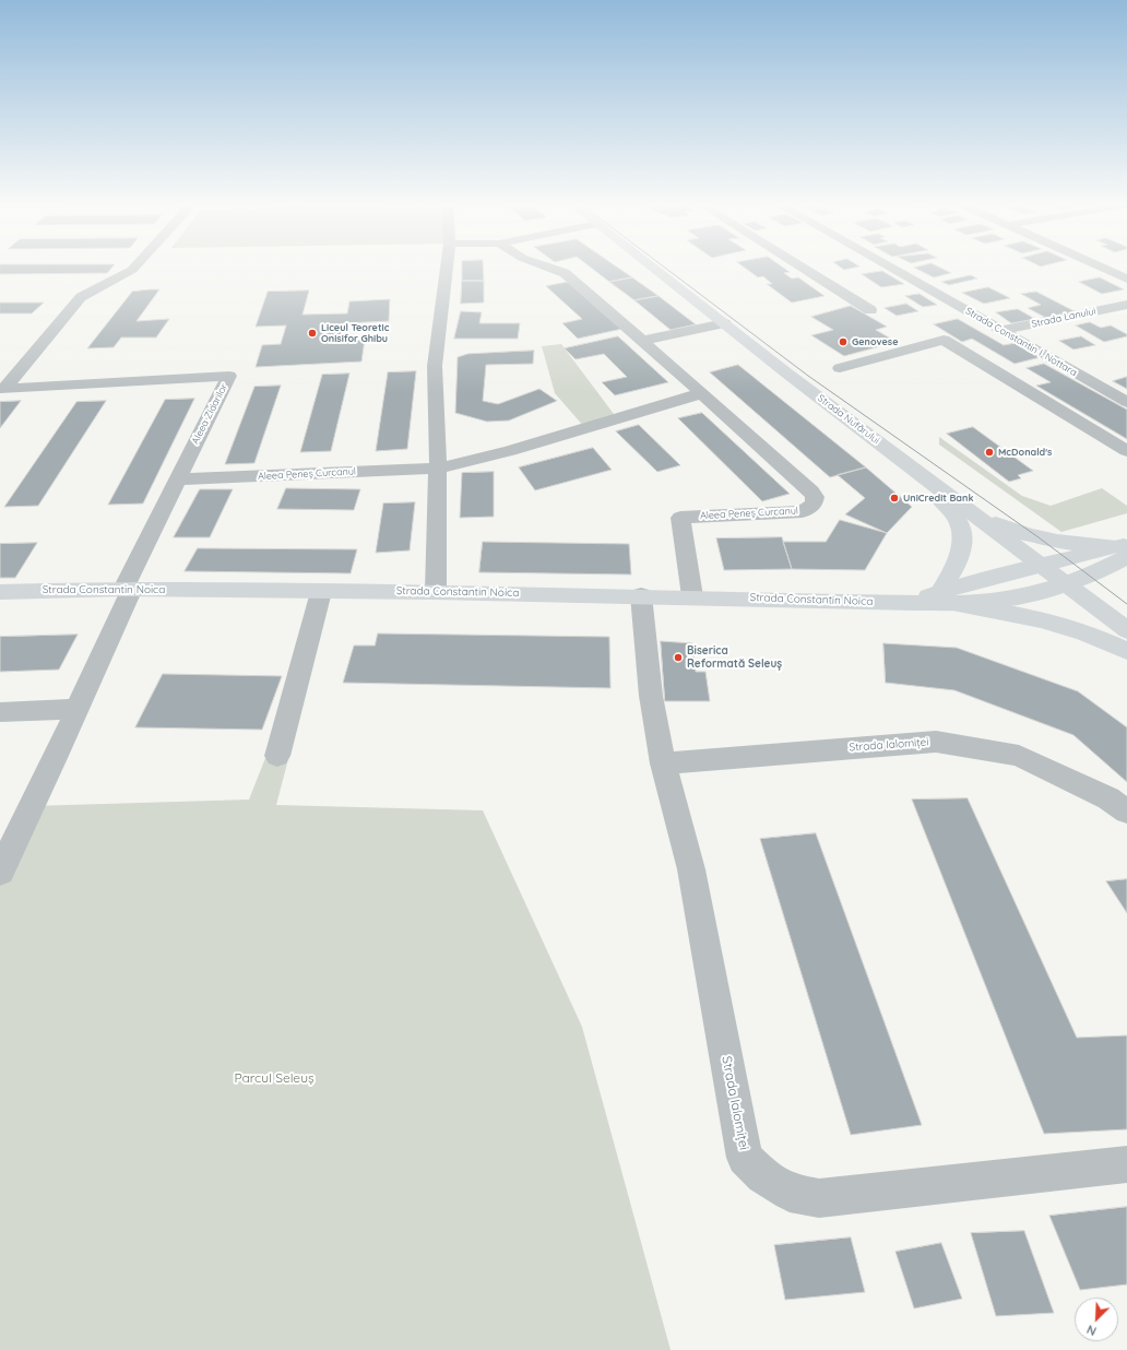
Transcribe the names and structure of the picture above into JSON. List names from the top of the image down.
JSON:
{
  "streets": {
    "main road": ["Strada Nufărului", "Strada Constantin Noica"],
    "street": [
      "Strada Lanului",
      "Strada Constantin I. Nottara",
      "Aleea Zidarilor",
      "Aleea Peneș Curcanul",
      "Strada Ialomiței"
    ]
  },
  "crossings": [
    ["Strada Lanului", "Strada Constantin I. Nottara"],
    ["Aleea Zidarilor", "Aleea Peneș Curcanul"],
    ["Aleea Zidarilor", "Strada Constantin Noica"],
    ["Strada Nufărului", "Strada Constantin Noica"],
    ["Aleea Peneș Curcanul", "Strada Constantin Noica"],
    ["Strada Constantin Noica", "Strada Ialomiței"]
  ],
  "parks": ["Parcul Seleuș"],
  "places": [
    "Liceul Teoretic Onisifor Ghibu",
    "Genovese",
    "McDonald's",
    "UniCredit Bank",
    "Biserica Reformată Seleuș"
  ],
  "north": "bottom left"
}
